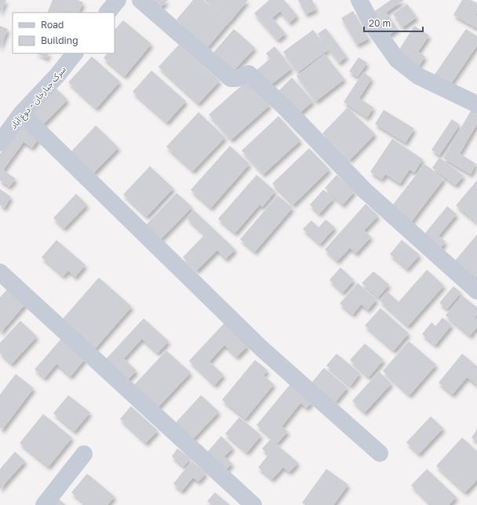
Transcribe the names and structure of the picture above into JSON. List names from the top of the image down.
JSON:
{
  "streets": {
    "street": ["سرک جبارخان - دوغ آباد"]
  },
  "legend": ["Road", "Building"],
  "scale_bar": "20 m"
}
